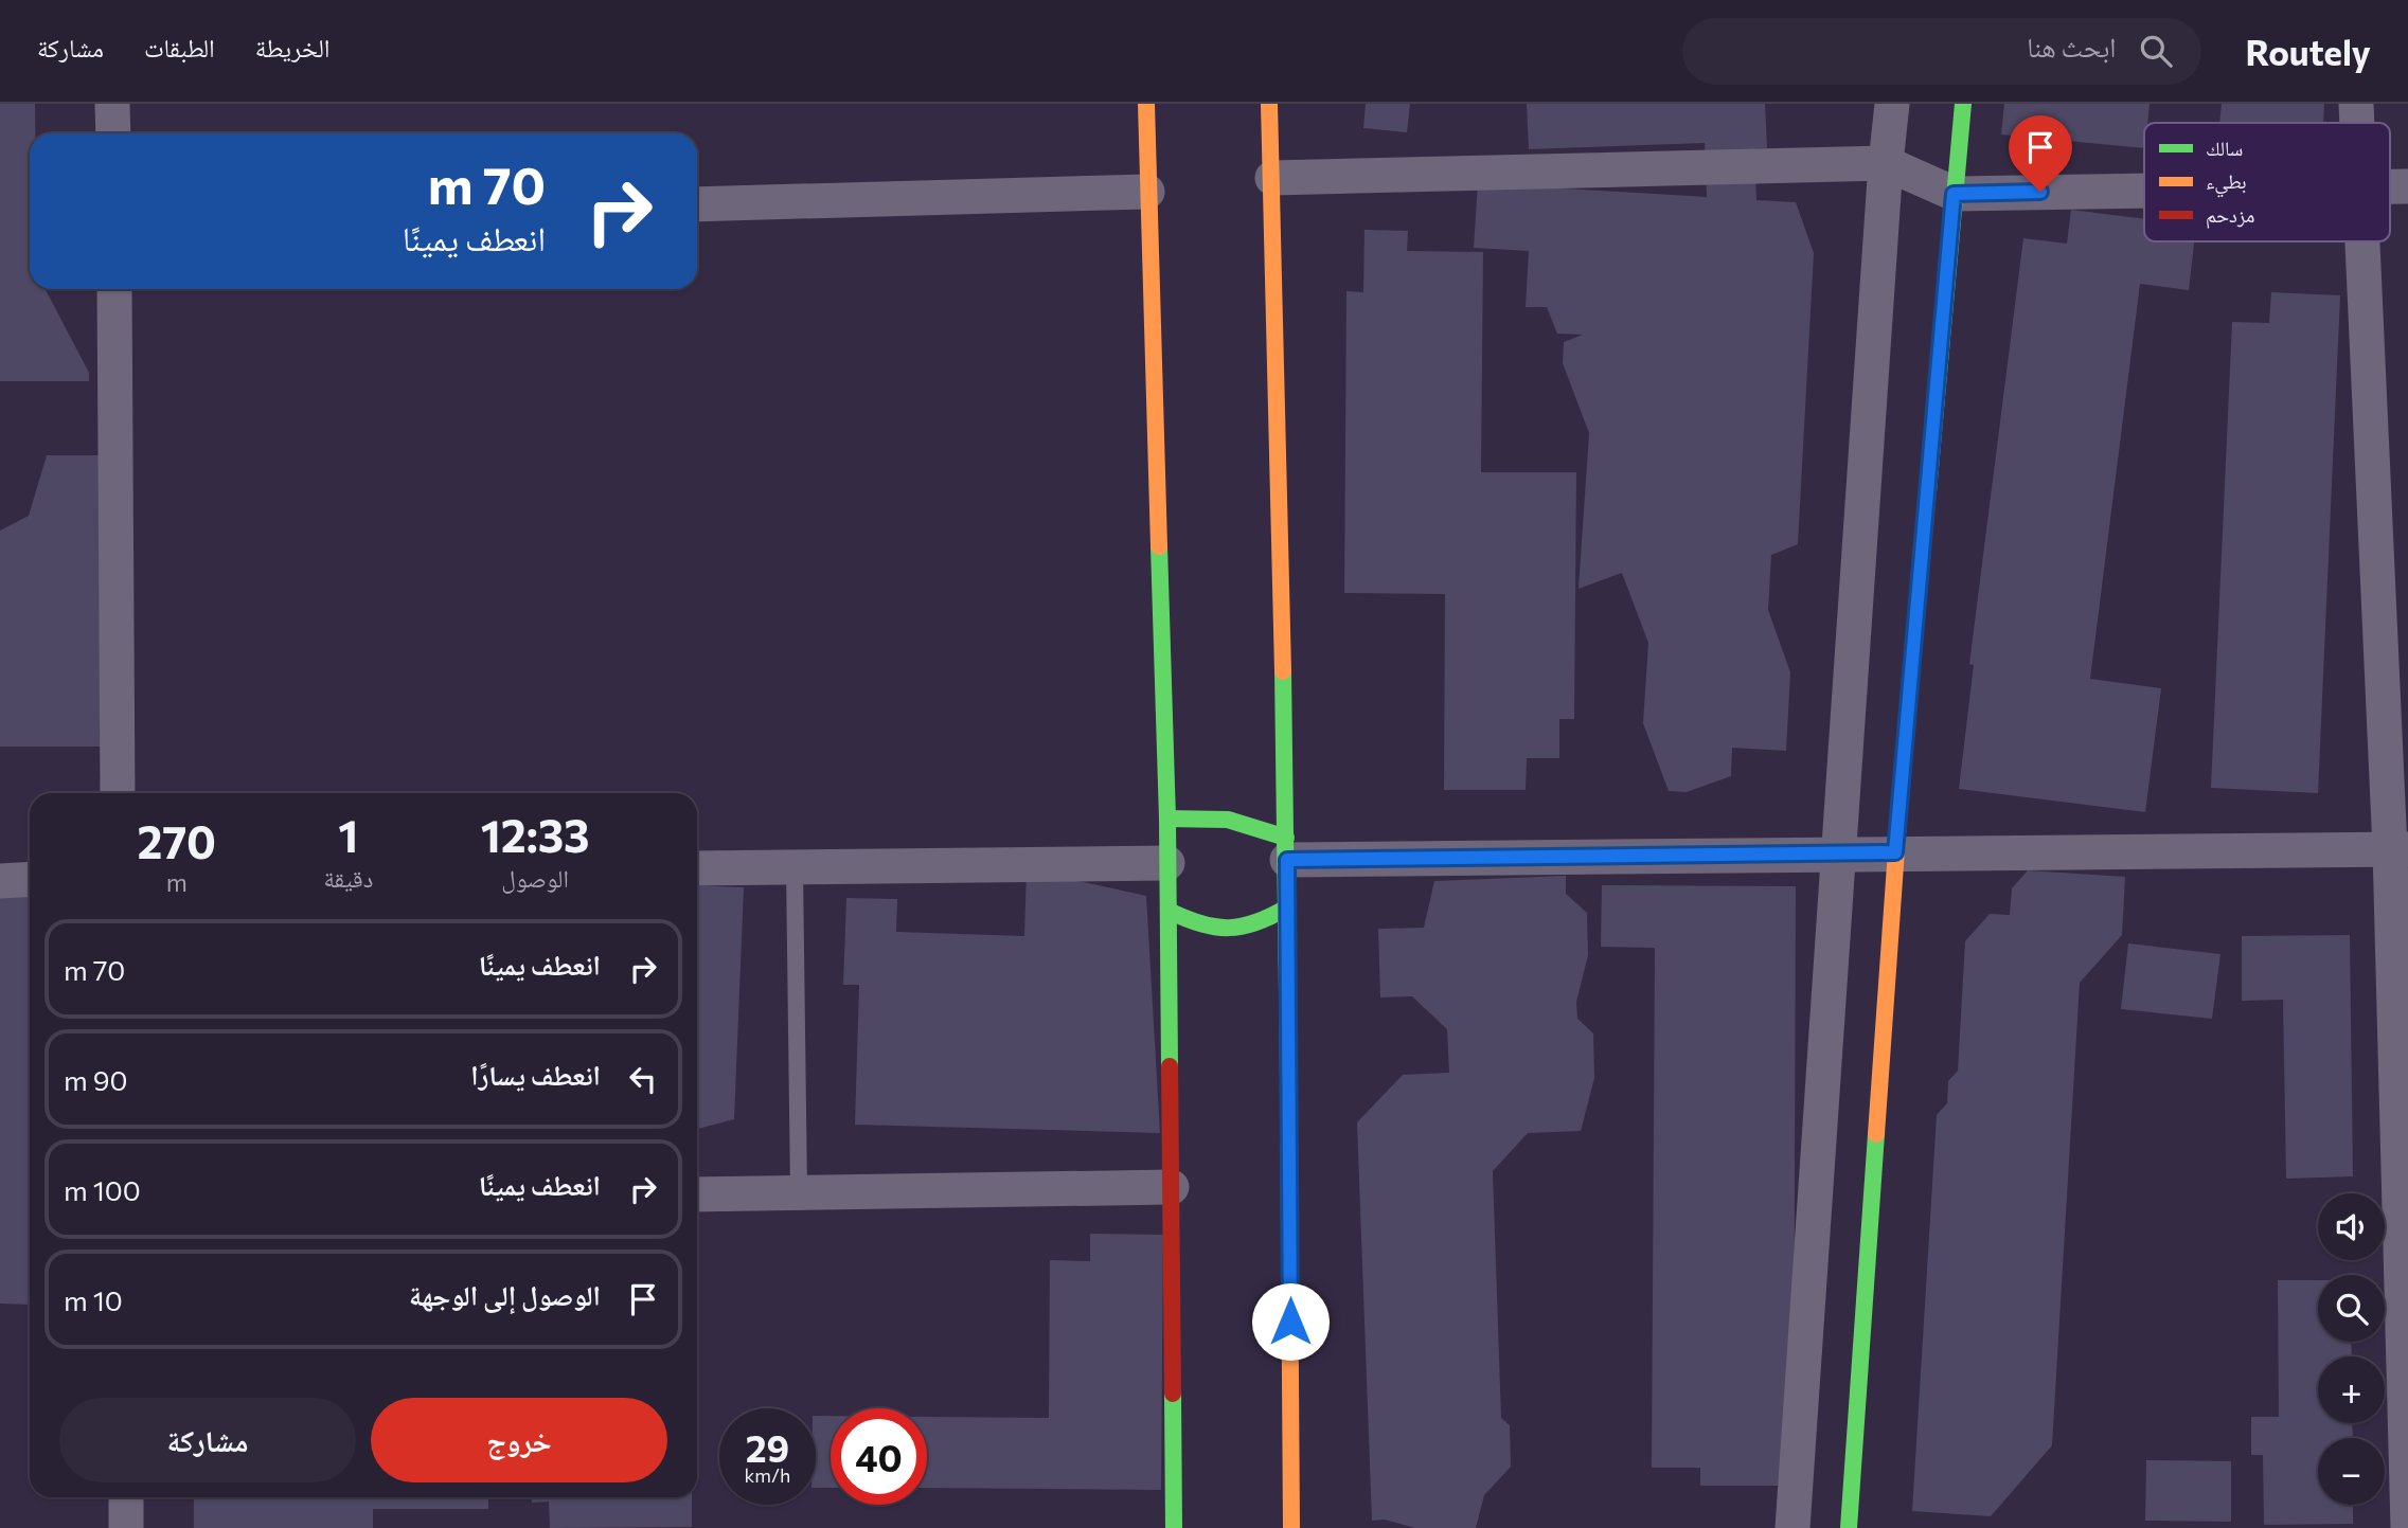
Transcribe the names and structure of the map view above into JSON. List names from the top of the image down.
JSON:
{
  "legend": ["سالك", "بطيء", "مزدحم"],
  "page": {
    "header": "Routely",
    "search": "ابحث هنا",
    "nav": ["الخريطة", "الطبقات", "مشاركة"],
    "turn": ["70 m", "انعطف يمينًا"],
    "eta": [
      "12:33",
      "الوصول",
      "1",
      "دقيقة",
      "270",
      "m"
    ],
    "list": [
      {
        "name": "انعطف يمينًا",
        "value": "70 m"
      },
      {
        "name": "انعطف يسارًا",
        "value": "90 m"
      },
      {
        "name": "انعطف يمينًا",
        "value": "100 m"
      },
      {
        "name": "الوصول إلى الوجهة",
        "value": "10 m"
      }
    ],
    "map_buttons": ["+", "−"],
    "buttons": ["خروج", "مشاركة"],
    "speed": "29 km/h",
    "limit": "40"
  }
}
